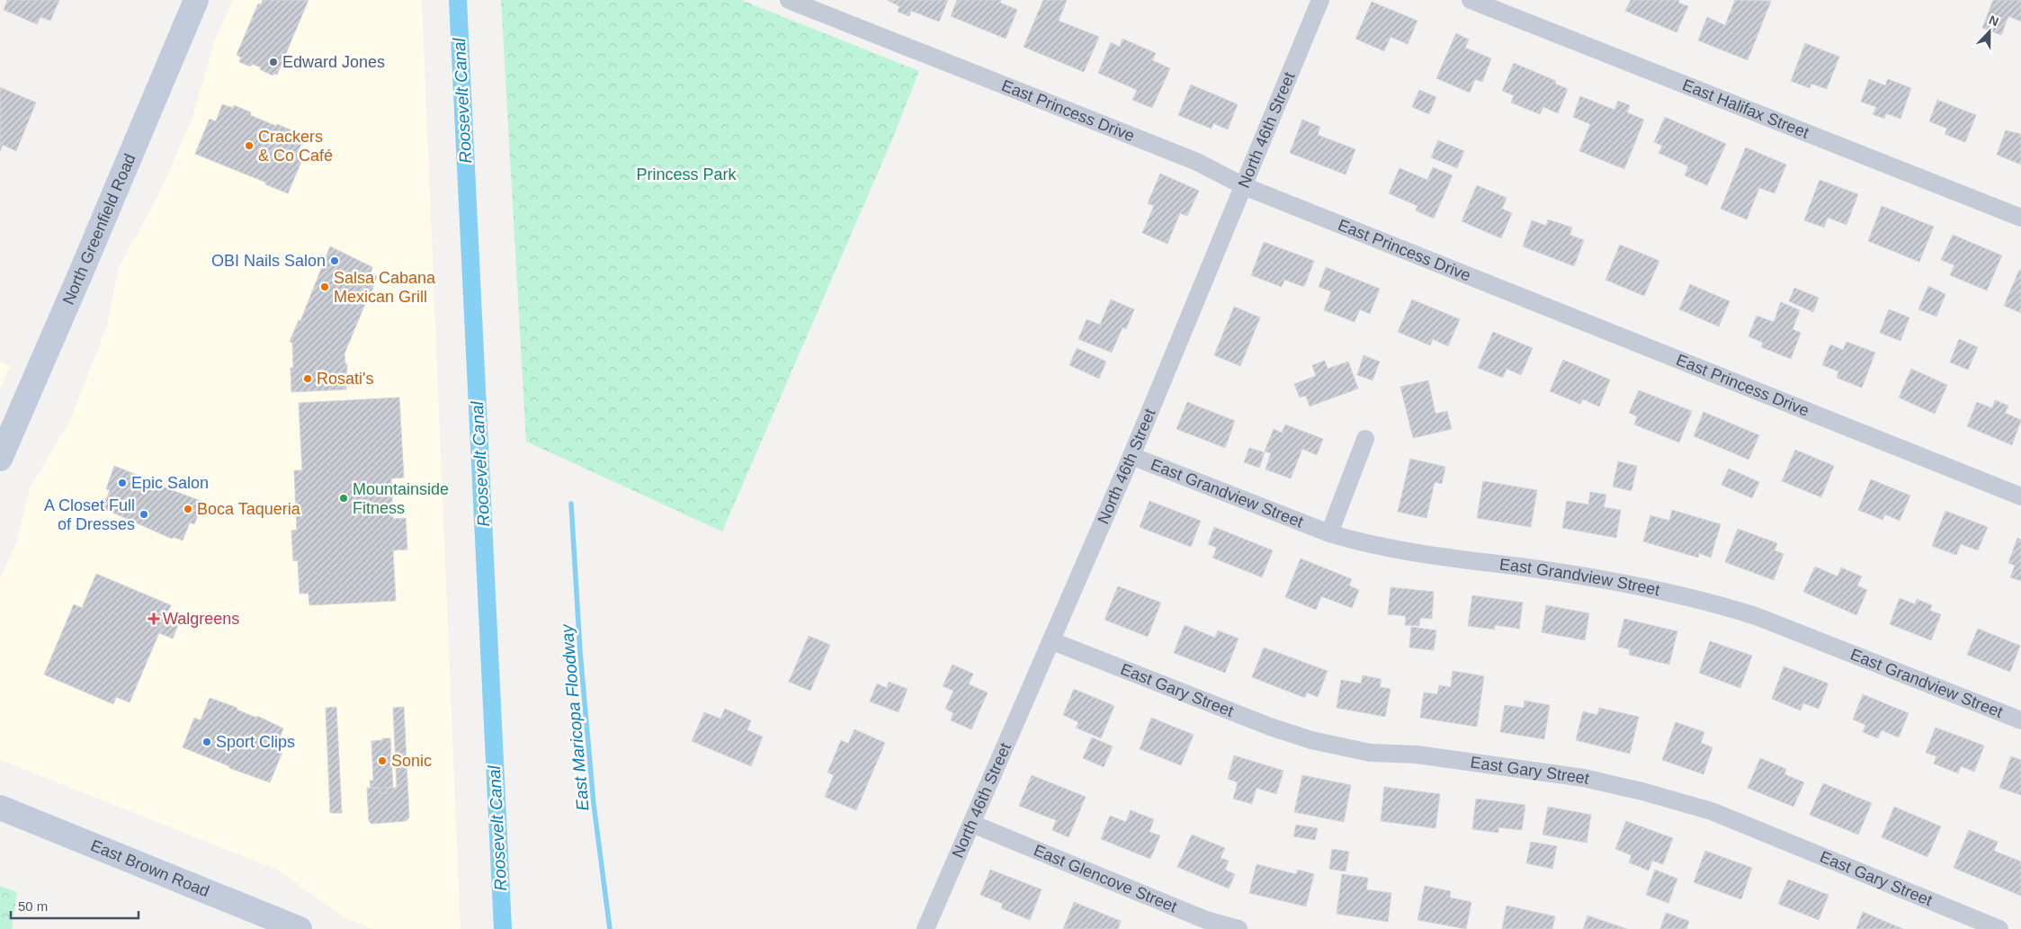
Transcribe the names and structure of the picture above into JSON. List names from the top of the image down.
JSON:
{
  "streets": {
    "main road": ["North Greenfield Road", "East Brown Road"],
    "street": [
      "East Halifax Street",
      "East Princess Drive",
      "North 46th Street",
      "East Grandview Street",
      "East Gary Street",
      "East Glencove Street"
    ]
  },
  "crossings": [
    ["East Princess Drive", "North 46th Street"],
    ["North 46th Street", "East Grandview Street"],
    ["North 46th Street", "East Gary Street"],
    ["North 46th Street", "East Glencove Street"]
  ],
  "water": ["Roosevelt Canal", "East Maricopa Floodway"],
  "parks": ["Princess Park"],
  "places": {
    "other": [
      "Edward Jones",
      "Crackers & Co Café",
      "OBI Nails Salon",
      "Salsa Cabana Mexican Grill",
      "Rosati's",
      "Epic Salon",
      "Mountainside Fitness",
      "Boca Taqueria",
      "A Closet Full of Dresses",
      "Sport Clips",
      "Sonic"
    ],
    "health": ["Walgreens"]
  },
  "scale_bar": "50 m",
  "north": "top"
}
